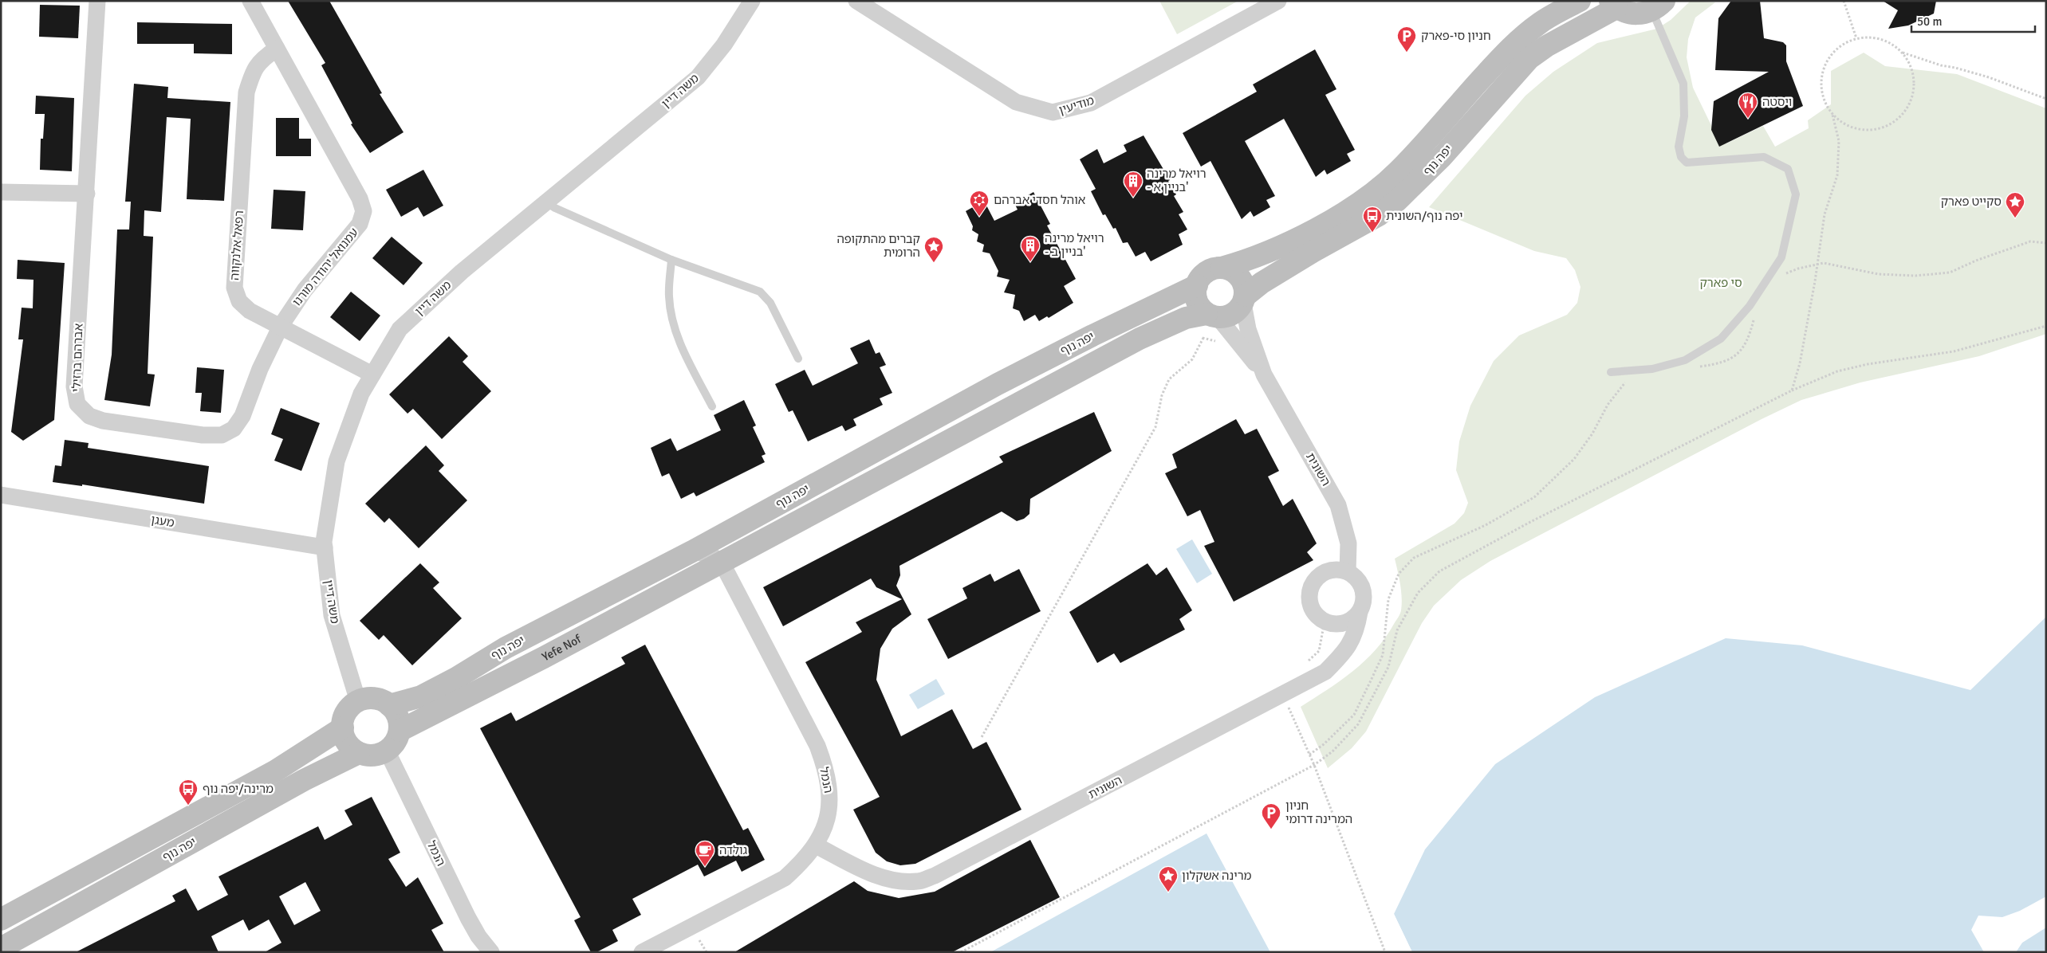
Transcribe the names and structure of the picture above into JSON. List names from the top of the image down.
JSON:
{
  "streets": {
    "main road": ["יפה נוף", "Yefe Nof"],
    "street": [
      "משה דיין",
      "מודיעין",
      "רפאל אלנקווה",
      "עמנואל יהודה מורנו",
      "אברהם ברזילי",
      "השונית",
      "מעגן",
      "הנמל"
    ]
  },
  "crossings": [
    ["משה דיין", "יפה נוף"],
    ["משה דיין", "רפאל אלנקווה"],
    ["משה דיין", "מעגן"],
    ["משה דיין", "Yefe Nof"],
    ["משה דיין", "הנמל"],
    ["יפה נוף", "השונית"],
    ["יפה נוף", "Yefe Nof"],
    ["יפה נוף", "הנמל"],
    ["רפאל אלנקווה", "עמנואל יהודה מורנו"],
    ["עמנואל יהודה מורנו", "אברהם ברזילי"],
    ["השונית", "הנמל"],
    ["Yefe Nof", "הנמל"]
  ],
  "parks": ["סי פארק"],
  "places": {
    "parking": ["חניון סי-פארק", "חניון המרינה דרומי"],
    "restaurant": ["ויסטה"],
    "building": ["רויאל מרינה - בניין א'", "רויאל מרינה - בניין ב'"],
    "synagogue": ["אוהל חסדי אברהם"],
    "place": ["סקייט פארק", "קברים מהתקופה הרומית", "מרינה אשקלון"],
    "bus stop": ["יפה נוף/השונית", "מרינה/יפה נוף"],
    "cafe": ["גולדה"]
  },
  "scale_bar": "50 m"
}
